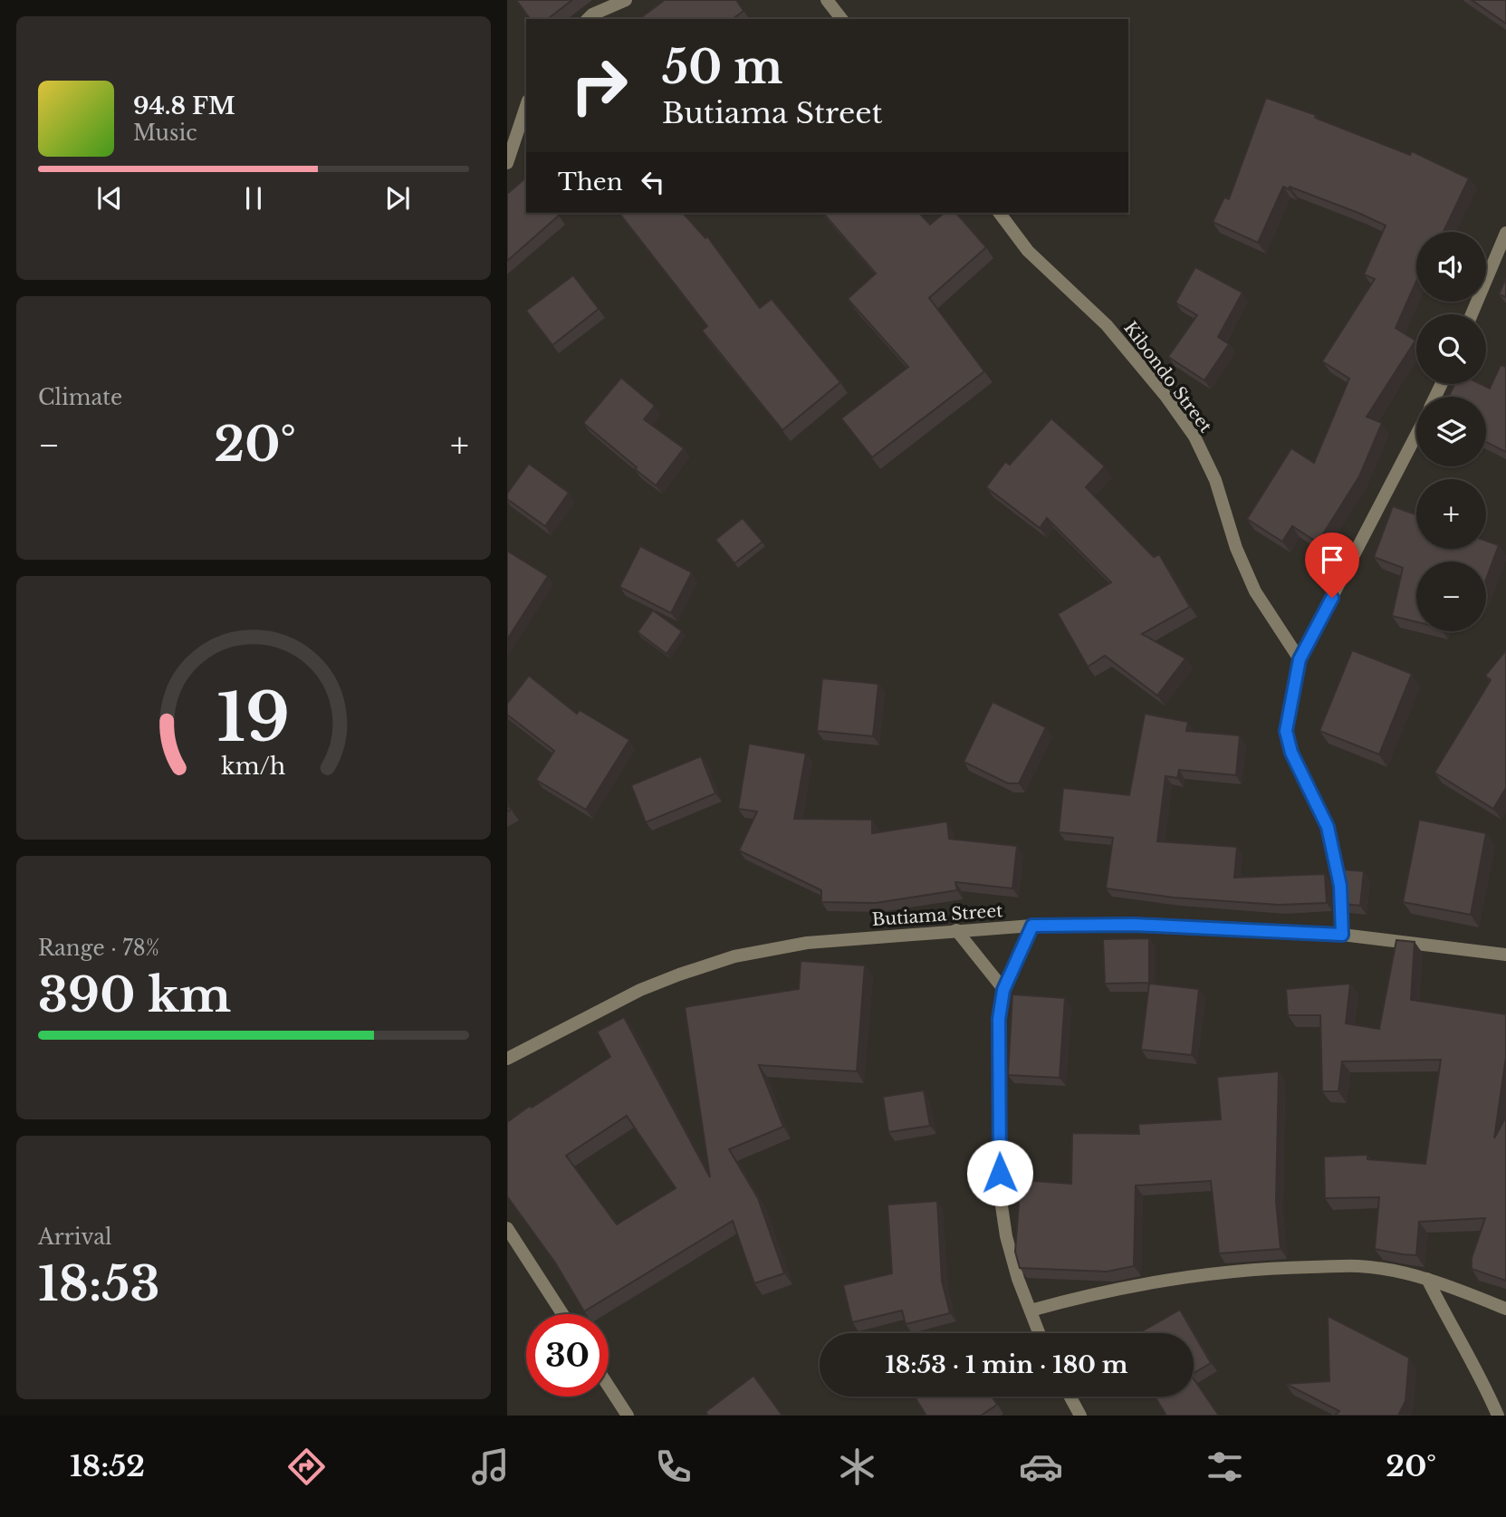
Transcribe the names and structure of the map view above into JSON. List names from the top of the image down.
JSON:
{
  "streets": {
    "street": ["Kibondo Street", "Butiama Street"]
  },
  "page": {
    "turn": ["50 m", "Butiama Street"],
    "song": ["94.8 FM", "Music"],
    "then": "Then",
    "map_buttons": ["+", "−"],
    "tile": [
      "Climate",
      ["Range · 78%", "390 km"],
      ["Arrival", "18:53"]
    ],
    "heat": ["−", "20°", "+"],
    "limit": "30",
    "trip": "18:53 · 1 min · 180 m",
    "tabs": ["18:52", "20°"],
    "gauge": ["19", "km/h"]
  }
}
